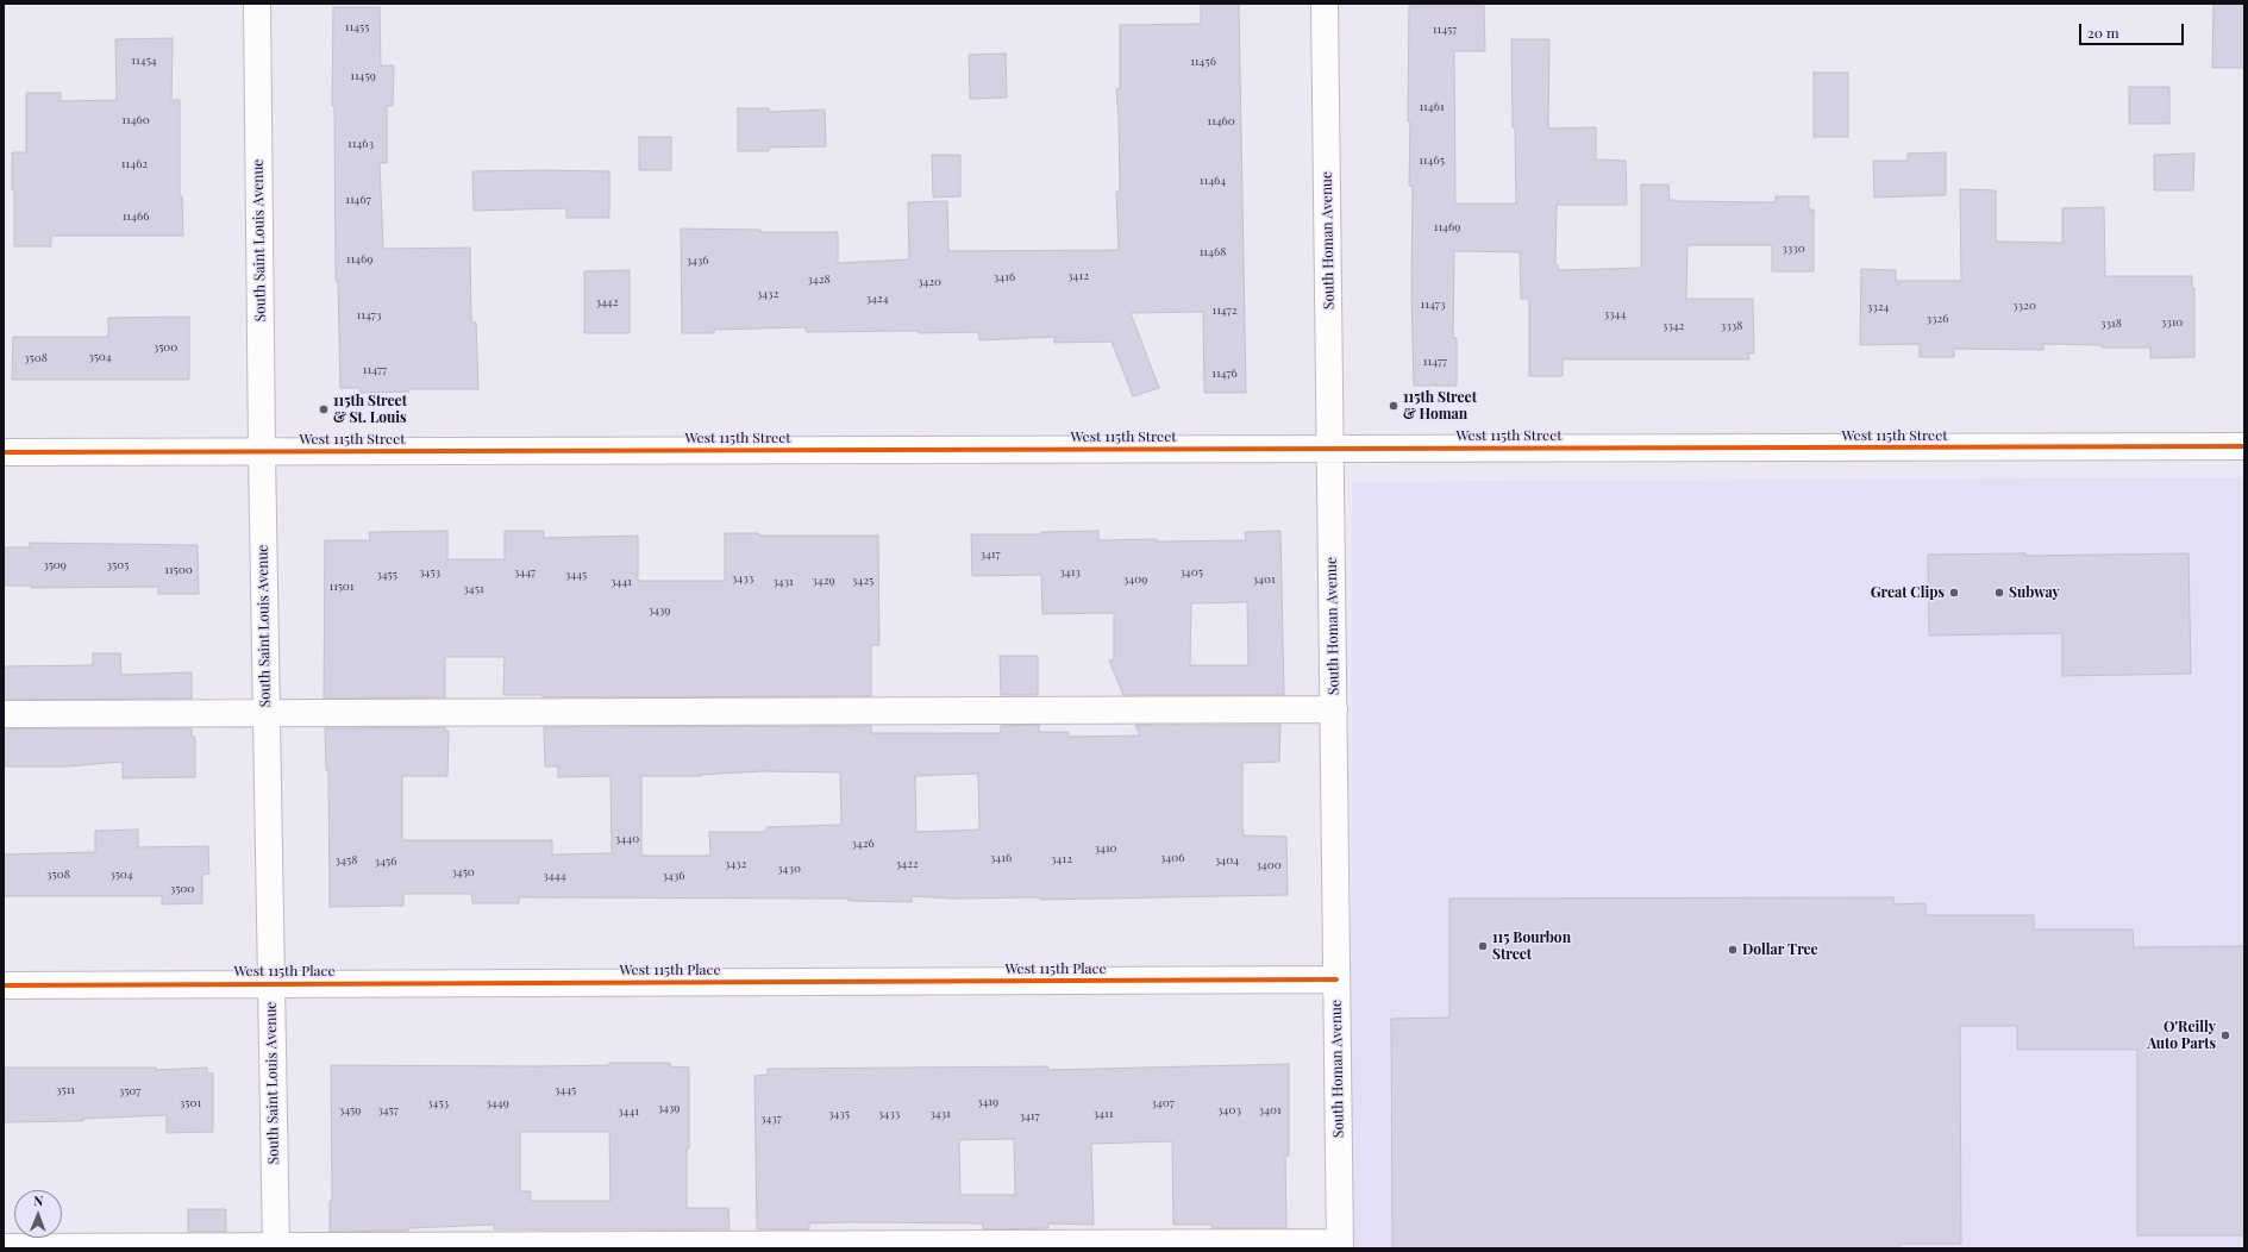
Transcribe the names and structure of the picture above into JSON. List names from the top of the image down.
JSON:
{
  "streets": {
    "street": [
      "South Saint Louis Avenue",
      "South Homan Avenue",
      "West 115th Street",
      "West 115th Place"
    ]
  },
  "crossings": [
    ["South Saint Louis Avenue", "West 115th Street"],
    ["South Saint Louis Avenue", "West 115th Place"],
    ["South Homan Avenue", "West 115th Street"],
    ["South Homan Avenue", "West 115th Place"]
  ],
  "places": [
    "115th Street & Homan",
    "115th Street & St. Louis",
    "Great Clips",
    "Subway",
    "115 Bourbon Street",
    "Dollar Tree",
    "O'Reilly Auto Parts"
  ],
  "house_numbers": [
    "11455",
    "11457",
    "11454",
    "11456",
    "11459",
    "11461",
    "11460",
    "11460",
    "11463",
    "11465",
    "11462",
    "11464",
    "11467",
    "11466",
    "11469",
    "3330",
    "11468",
    "11469",
    "3436",
    "3412",
    "3416",
    "3428",
    "3420",
    "3432",
    "3424",
    "3442",
    "11473",
    "3320",
    "3324",
    "11472",
    "3344",
    "11473",
    "3326",
    "3310",
    "3318",
    "3342",
    "3338",
    "3500",
    "3504",
    "3508",
    "11477",
    "11477",
    "11476",
    "3417",
    "3509",
    "3505",
    "11500",
    "3453",
    "3447",
    "3413",
    "3405",
    "3455",
    "3445",
    "3433",
    "3409",
    "3401",
    "3429",
    "3425",
    "3441",
    "3431",
    "11501",
    "3451",
    "3439",
    "3440",
    "3426",
    "3410",
    "3416",
    "3406",
    "3412",
    "3458",
    "3404",
    "3456",
    "3432",
    "3422",
    "3400",
    "3430",
    "3450",
    "3508",
    "3504",
    "3444",
    "3436",
    "3500",
    "3511",
    "3445",
    "3507",
    "3419",
    "3501",
    "3453",
    "3449",
    "3407",
    "3439",
    "3459",
    "3457",
    "3403",
    "3401",
    "3441",
    "3435",
    "3433",
    "3431",
    "3411",
    "3417",
    "3437"
  ],
  "scale_bar": "20 m",
  "north": "top"
}
